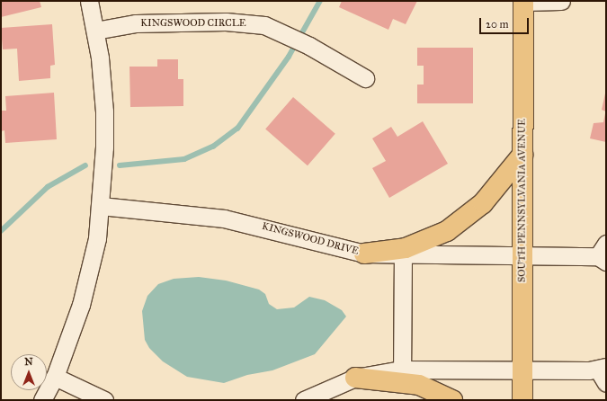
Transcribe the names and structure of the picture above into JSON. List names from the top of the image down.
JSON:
{
  "streets": {
    "main road": ["SOUTH PENNSYLVANIA AVENUE"],
    "street": ["KINGSWOOD CIRCLE", "KINGSWOOD DRIVE"]
  },
  "scale_bar": "20 m",
  "north": "top"
}
